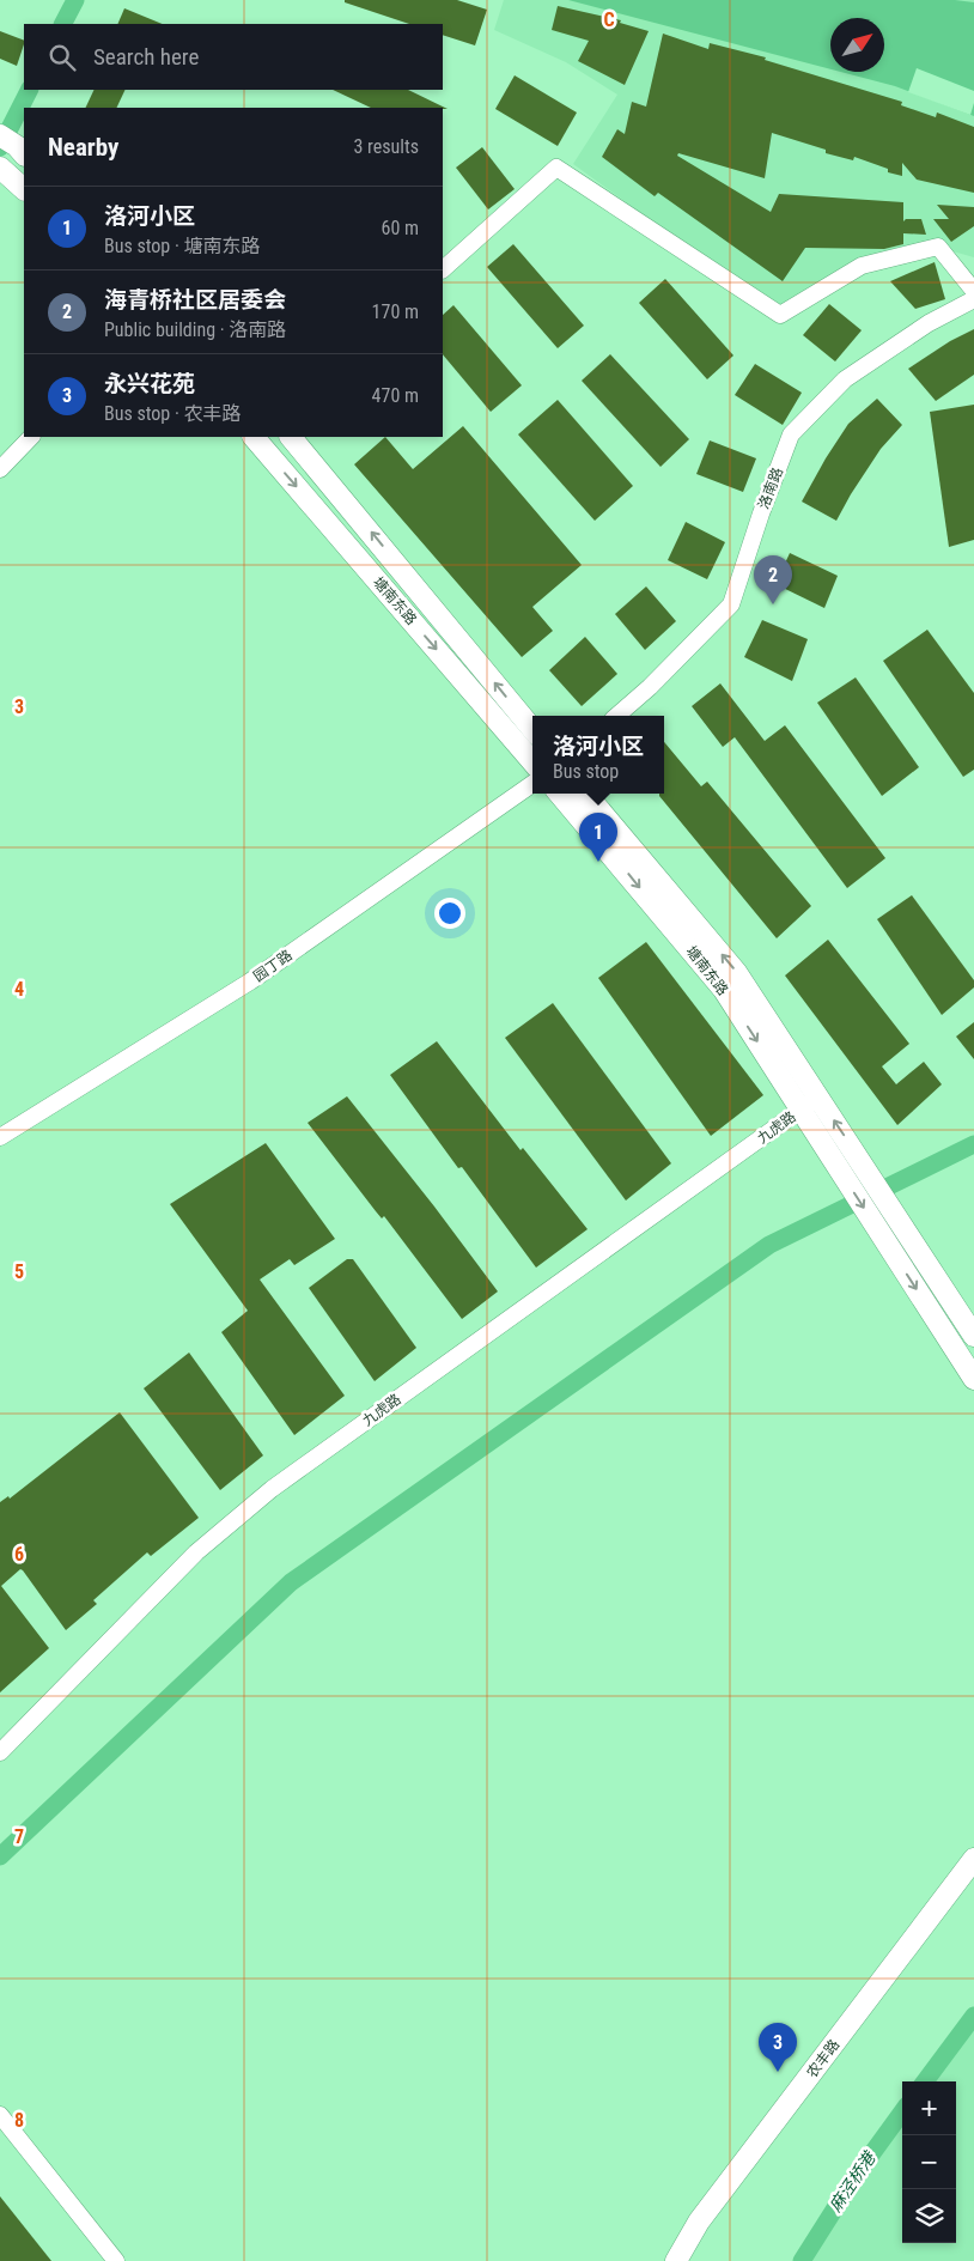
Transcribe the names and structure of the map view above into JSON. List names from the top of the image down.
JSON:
{
  "streets": {
    "main road": ["塘南东路", "农丰路"],
    "street": ["洛南路", "园丁路", "九虎路"]
  },
  "crossings": [
    ["塘南东路", "九虎路"]
  ],
  "water": ["麻泾桥港"],
  "north": "top right",
  "page": {
    "search": "Search here",
    "heading": ["Nearby", "3 results"],
    "list": [
      {
        "mark": "1",
        "name": "洛河小区",
        "note": "Bus stop · 塘南东路",
        "value": "60 m"
      },
      {
        "mark": "2",
        "name": "海青桥社区居委会",
        "note": "Public building · 洛南路",
        "value": "170 m"
      },
      {
        "mark": "3",
        "name": "永兴花苑",
        "note": "Bus stop · 农丰路",
        "value": "470 m"
      }
    ],
    "pins": ["2", "1", "3"],
    "popup": ["洛河小区", "Bus stop"],
    "map_buttons": ["+", "−"]
  },
  "grid": {
    "columns": ["C"],
    "rows": [
      "3",
      "4",
      "5",
      "6",
      "7",
      "8"
    ]
  }
}
